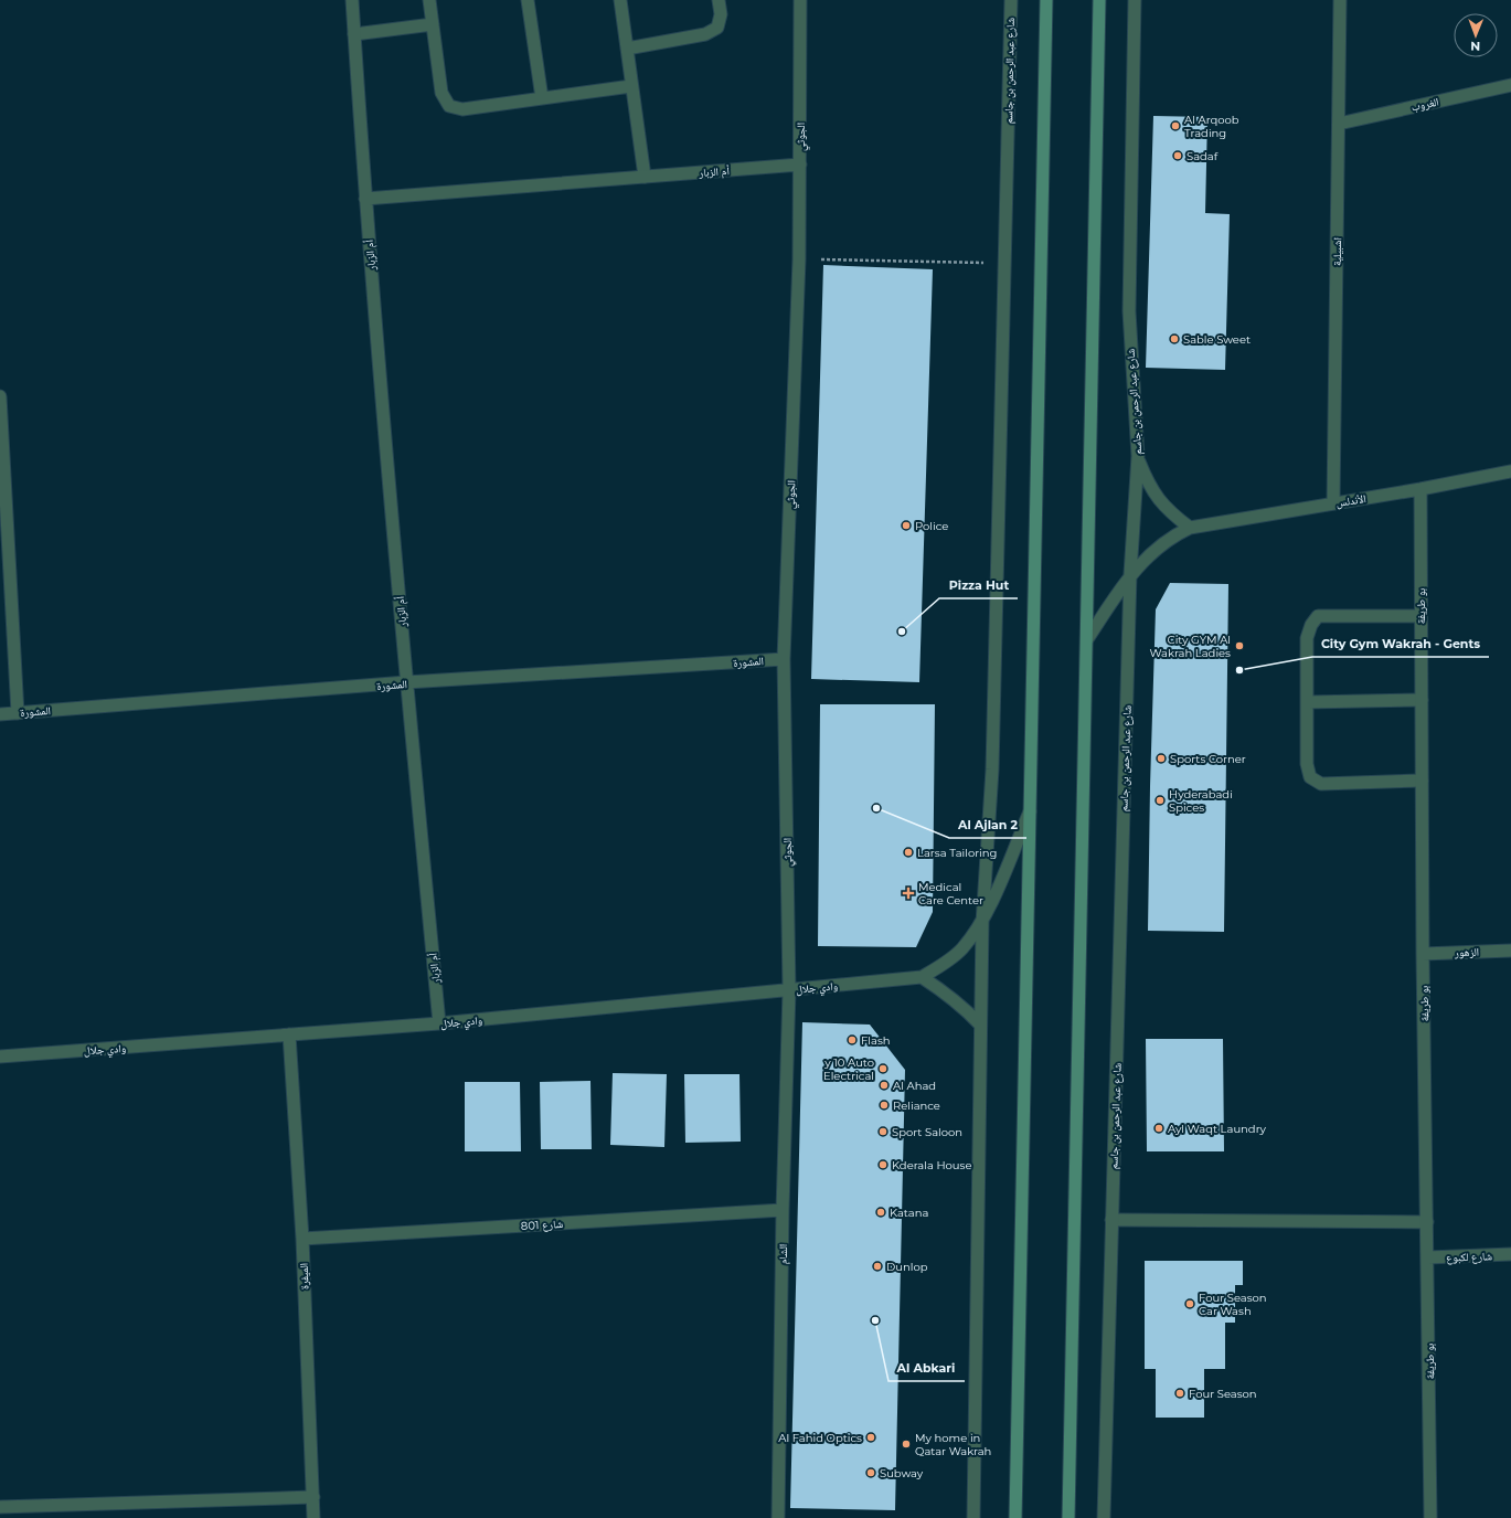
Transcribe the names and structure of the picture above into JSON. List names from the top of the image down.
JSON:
{
  "streets": {
    "street": [
      "شارع عبد الرحمن بن جاسم",
      "الغروب",
      "الجوثي",
      "أم الزبار",
      "اشبيلية",
      "الأندلس",
      "بو طريفة",
      "المشورة",
      "الزهور",
      "وادي جلال",
      "شارع 801",
      "الشام",
      "شارع لكبوع",
      "الميفرة"
    ]
  },
  "crossings": [
    ["شارع عبد الرحمن بن جاسم", "الأندلس"],
    ["شارع عبد الرحمن بن جاسم", "وادي جلال"],
    ["الغروب", "اشبيلية"],
    ["الجوثي", "أم الزبار"],
    ["الجوثي", "المشورة"],
    ["الجوثي", "وادي جلال"],
    ["الجوثي", "الشام"],
    ["أم الزبار", "المشورة"],
    ["أم الزبار", "وادي جلال"],
    ["اشبيلية", "الأندلس"],
    ["الأندلس", "بو طريفة"],
    ["بو طريفة", "الزهور"],
    ["بو طريفة", "شارع لكبوع"],
    ["وادي جلال", "الشام"],
    ["وادي جلال", "الميفرة"],
    ["شارع 801", "الشام"],
    ["شارع 801", "الميفرة"]
  ],
  "places": {
    "other": [
      "Al Arqoob Trading",
      "Sadaf",
      "Sable Sweet",
      "Police",
      "Pizza Hut",
      "City GYM Al Wakrah Ladies",
      "City Gym Wakrah - Gents",
      "Sports Corner",
      "Hyderabadi Spices",
      "Al Ajlan 2",
      "Larsa Tailoring",
      "Flash",
      "y 10 Auto Electrical",
      "Al Ahad",
      "Reliance",
      "Ayl Waqt Laundry",
      "Sport Saloon",
      "Kderala House",
      "Katana",
      "Dunlop",
      "Four Season Car Wash",
      "Al Abkari",
      "Four Season",
      "Al Fahid Optics",
      "My home in Qatar Wakrah",
      "Subway"
    ],
    "health": ["Medical Care Center"]
  },
  "north": "bottom"
}
